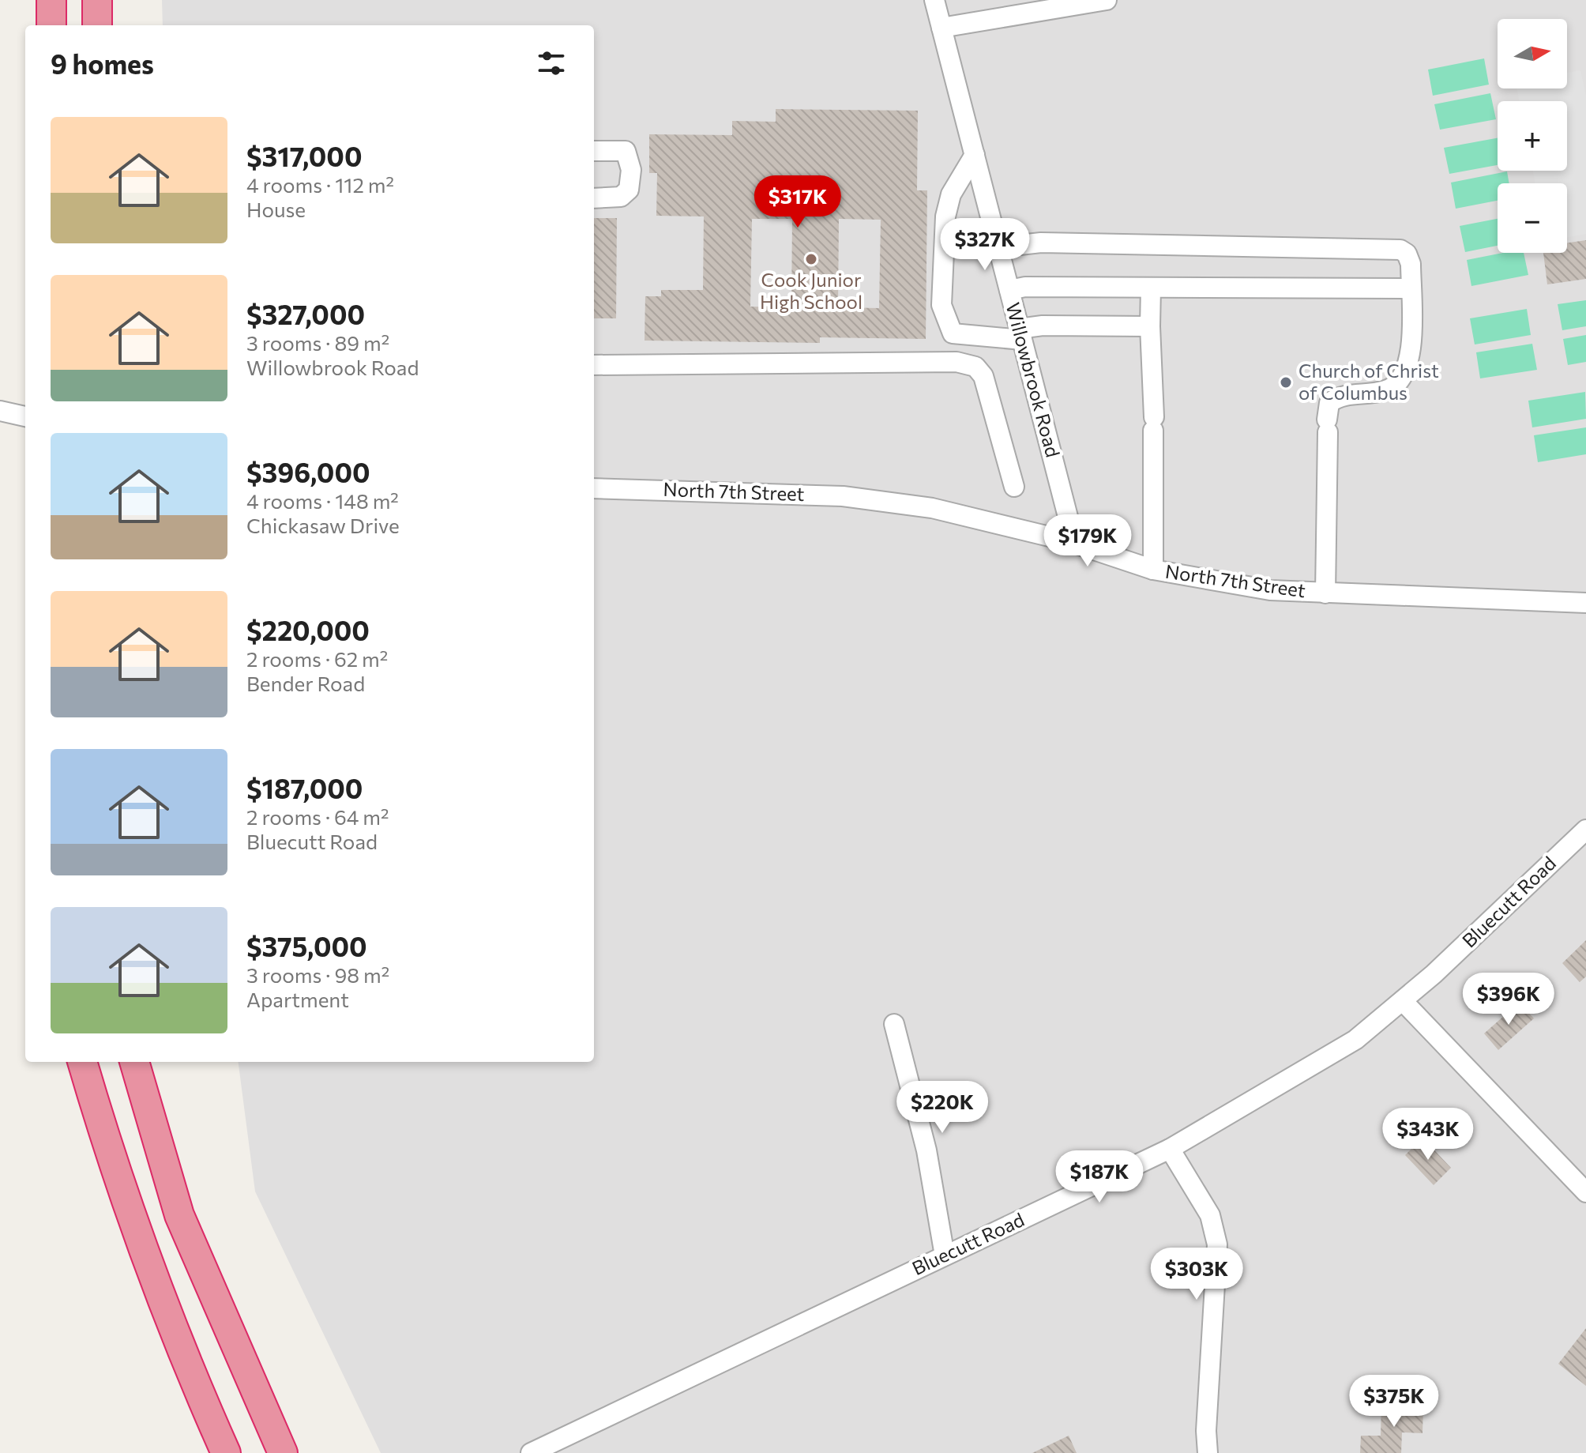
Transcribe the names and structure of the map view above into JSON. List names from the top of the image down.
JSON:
{
  "streets": {
    "street": ["Willowbrook Road", "North 7th Street", "Bluecutt Road"]
  },
  "crossings": [
    ["Willowbrook Road", "North 7th Street"]
  ],
  "places": ["Cook Junior High School", "Church of Christ of Columbus"],
  "north": "right",
  "page": {
    "map_buttons": ["+", "−"],
    "heading": "9 homes",
    "list": [
      {
        "name": "$317,000",
        "note": "4 rooms · 112 m² · House"
      },
      {
        "name": "$327,000",
        "note": "3 rooms · 89 m² · Willowbrook Road"
      },
      {
        "name": "$396,000",
        "note": "4 rooms · 148 m² · Chickasaw Drive"
      },
      {
        "name": "$220,000",
        "note": "2 rooms · 62 m² · Bender Road"
      },
      {
        "name": "$187,000",
        "note": "2 rooms · 64 m² · Bluecutt Road"
      },
      {
        "name": "$375,000",
        "note": "3 rooms · 98 m² · Apartment"
      }
    ],
    "price": [
      "$317K",
      "$327K",
      "$179K",
      "$396K",
      "$220K",
      "$343K",
      "$187K",
      "$303K",
      "$375K"
    ]
  }
}
